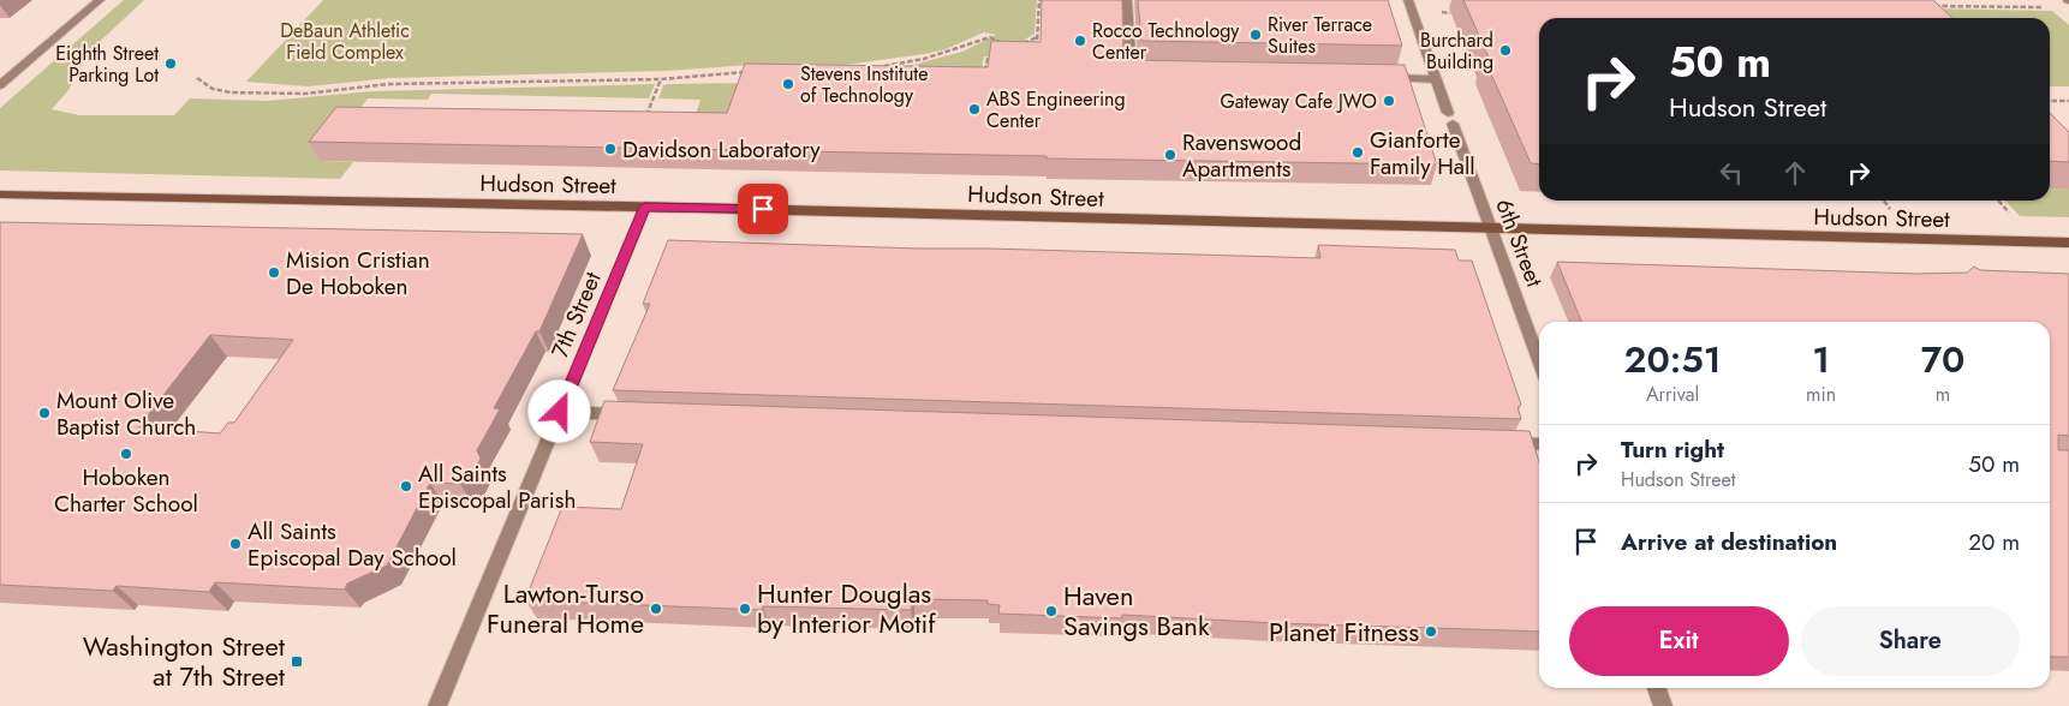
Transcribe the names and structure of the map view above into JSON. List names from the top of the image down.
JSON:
{
  "streets": {
    "street": ["Hudson Street", "6th Street", "7th Street"]
  },
  "crossings": [
    ["Hudson Street", "6th Street"],
    ["Hudson Street", "7th Street"]
  ],
  "parks": ["DeBaun Athletic Field Complex"],
  "places": {
    "other": [
      "River Terrace Suites",
      "Rocco Technology Center",
      "Burchard Building",
      "Eighth Street Parking Lot",
      "Stevens Institute of Technology",
      "Gateway Cafe JWO",
      "ABS Engineering Center",
      "Davidson Laboratory",
      "Gianforte Family Hall",
      "Ravenswood Apartments",
      "Mision Cristian De Hoboken",
      "Mount Olive Baptist Church",
      "Hoboken Charter School",
      "All Saints Episcopal Parish",
      "All Saints Episcopal Day School",
      "Lawton-Turso Funeral Home",
      "Hunter Douglas by Interior Motif",
      "Haven Savings Bank",
      "Planet Fitness"
    ],
    "transit": ["Washington Street at 7th Street"]
  },
  "page": {
    "turn": ["50 m", "Hudson Street"],
    "eta": [
      "20:51",
      "Arrival",
      "1",
      "min",
      "70",
      "m"
    ],
    "list": [
      {
        "name": "Turn right",
        "note": "Hudson Street",
        "value": "50 m"
      },
      {
        "name": "Arrive at destination",
        "value": "20 m"
      }
    ],
    "buttons": ["Exit", "Share"]
  }
}
